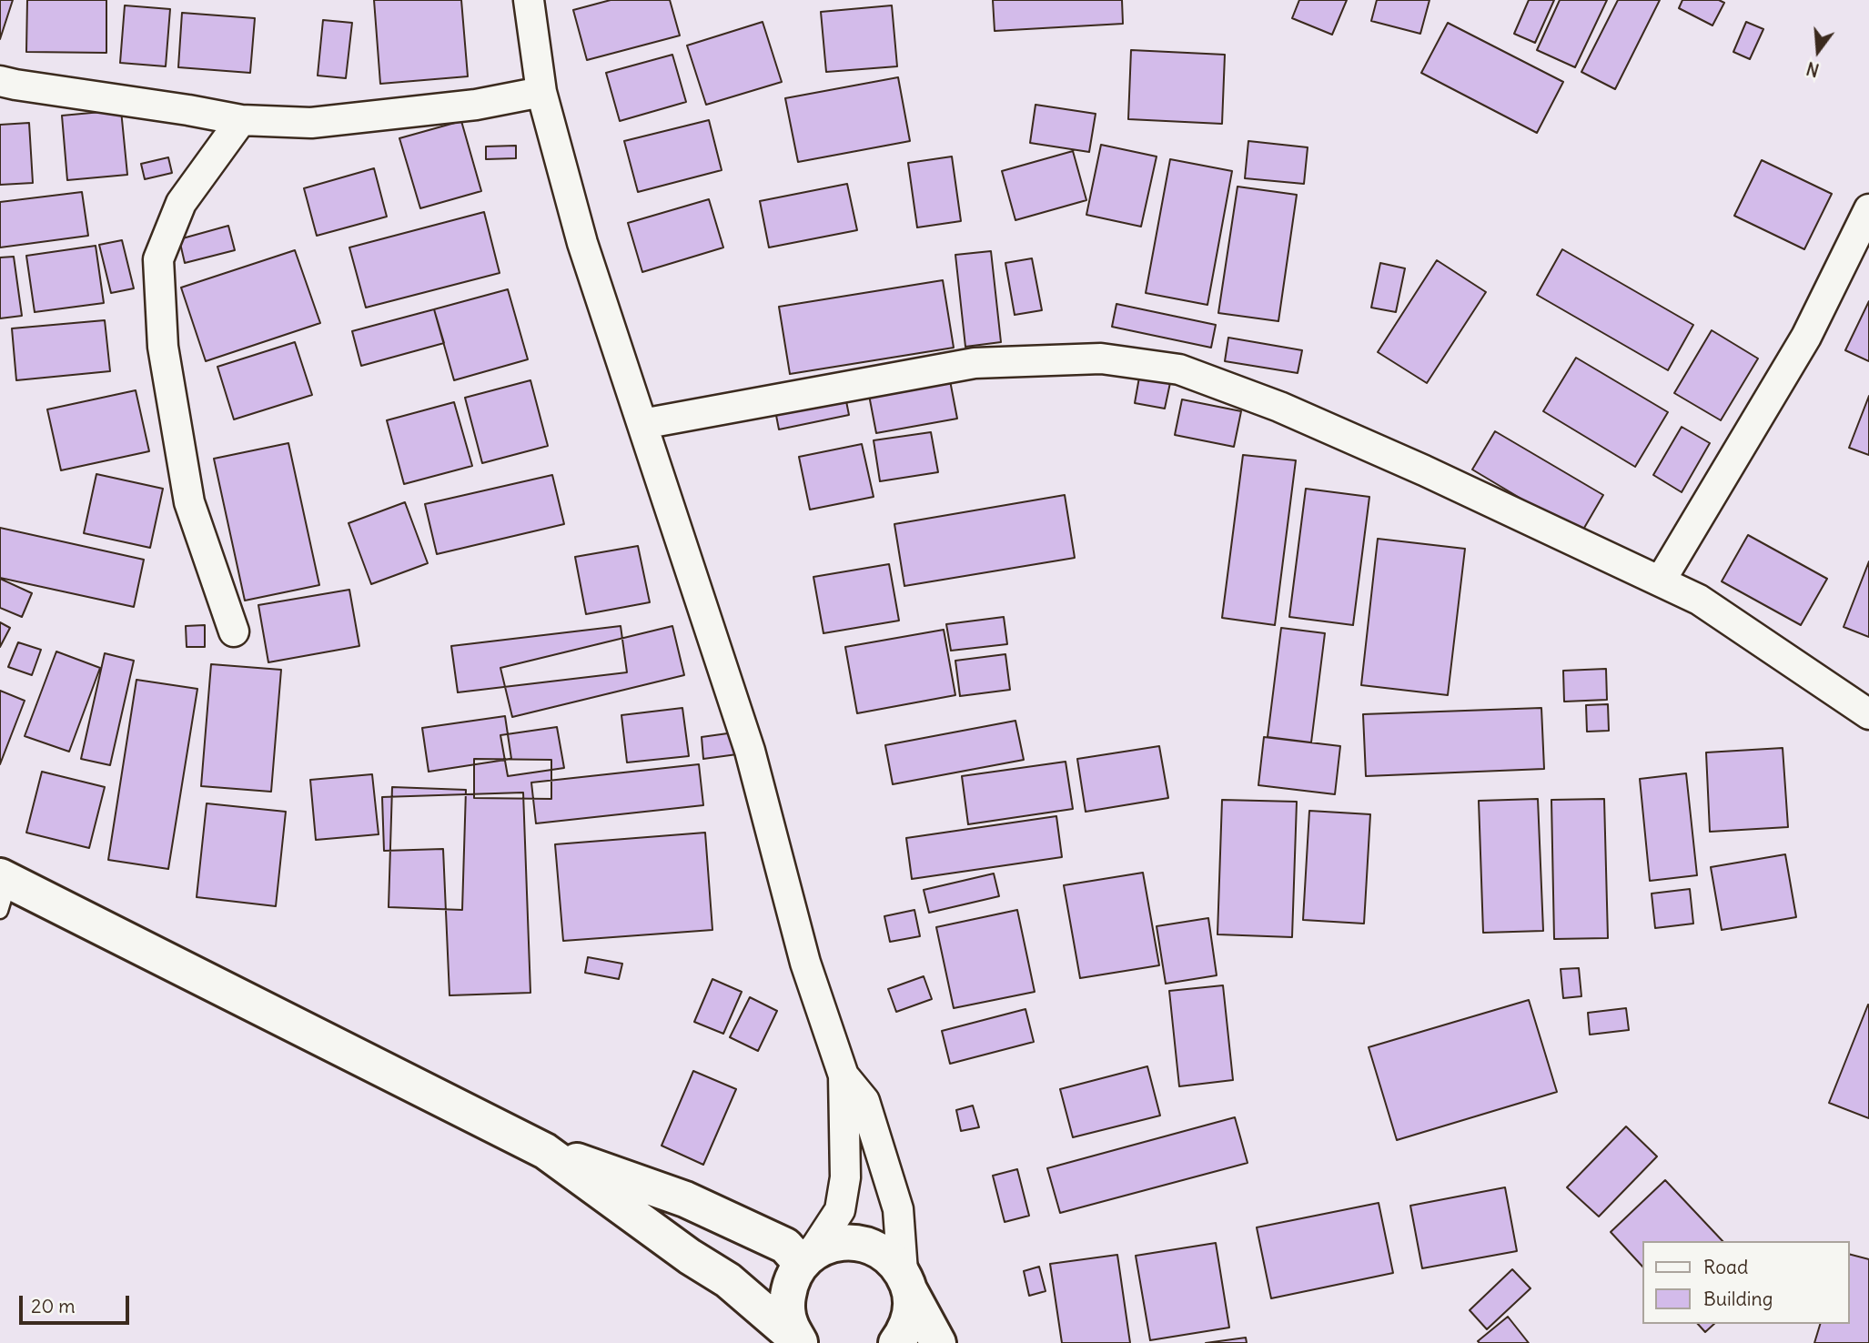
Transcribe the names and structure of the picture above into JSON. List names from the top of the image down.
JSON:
{
  "legend": ["Road", "Building"],
  "scale_bar": "20 m",
  "north": "bottom"
}
